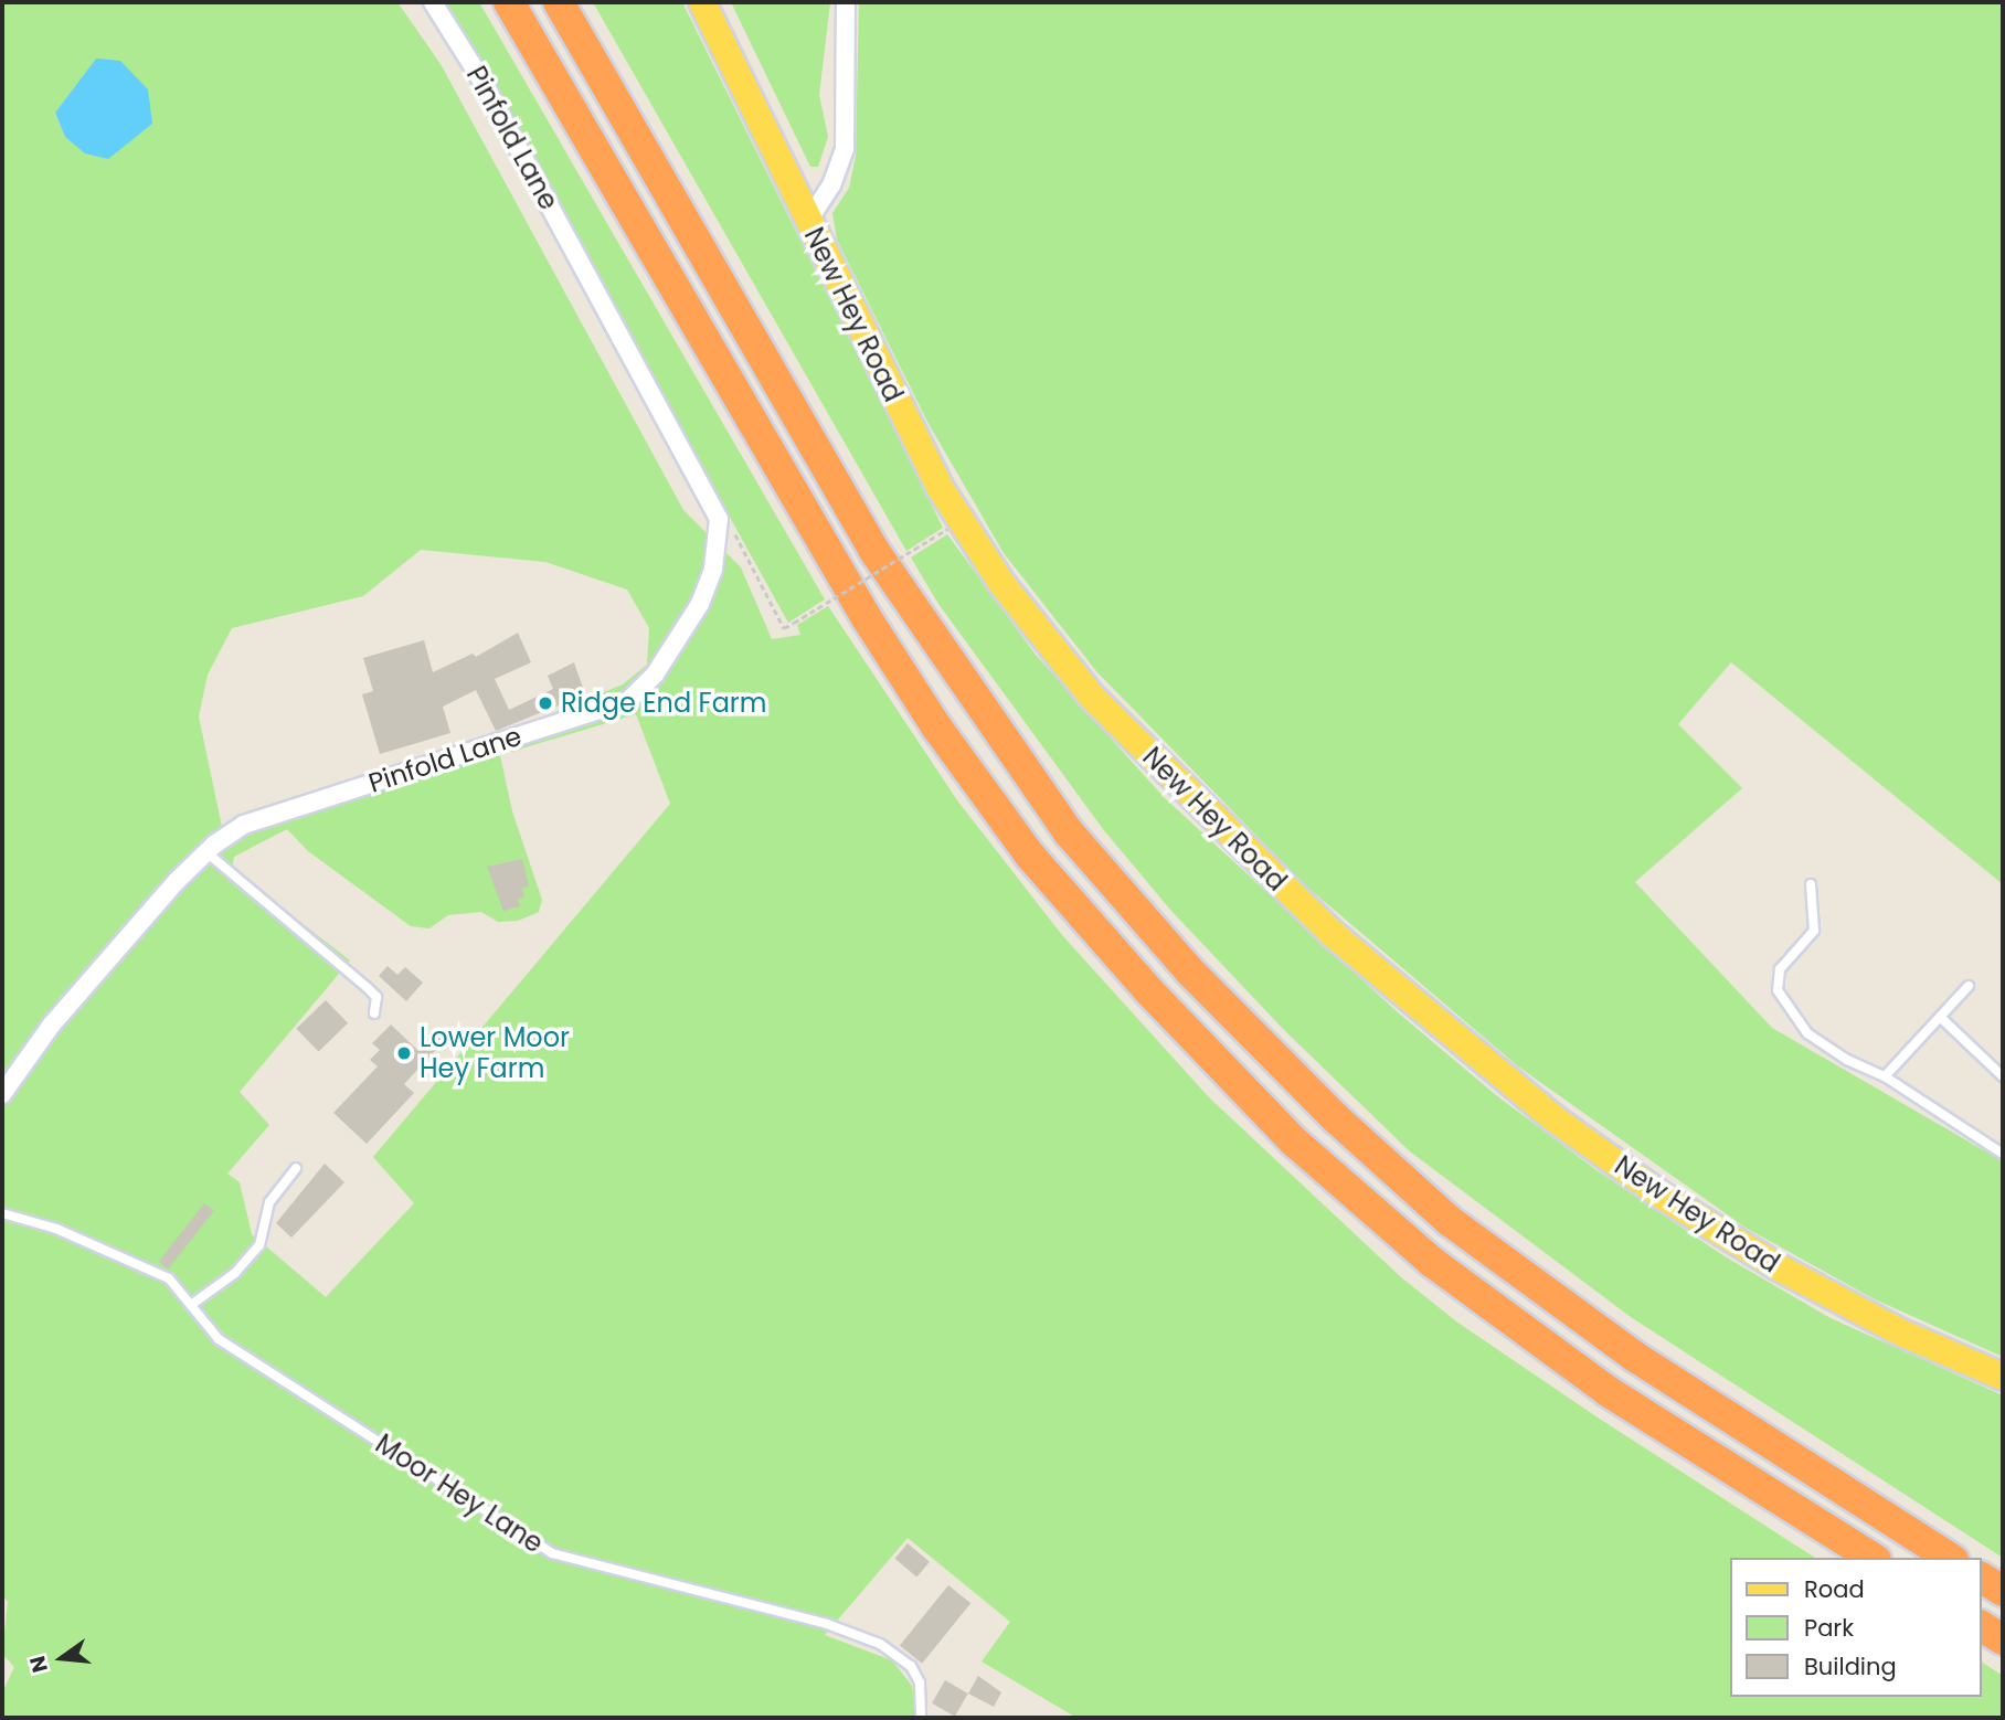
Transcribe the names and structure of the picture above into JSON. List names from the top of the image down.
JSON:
{
  "streets": {
    "main road": ["New Hey Road"],
    "street": ["Pinfold Lane"],
    "lane": ["Moor Hey Lane"]
  },
  "places": ["Ridge End Farm", "Lower Moor Hey Farm"],
  "legend": ["Road", "Park", "Building"],
  "north": "left"
}
